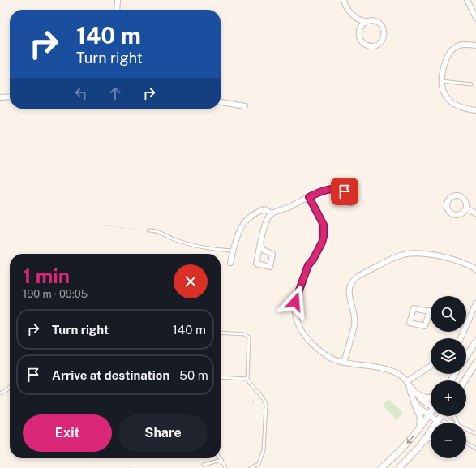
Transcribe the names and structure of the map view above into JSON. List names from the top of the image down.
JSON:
{
  "page": {
    "turn": ["140 m", "Turn right"],
    "heading": ["1 min", "190 m · 09:05"],
    "map_buttons": ["+", "−"],
    "list": [
      {
        "name": "Turn right",
        "value": "140 m"
      },
      {
        "name": "Arrive at destination",
        "value": "50 m"
      }
    ],
    "buttons": ["Exit", "Share"]
  }
}
